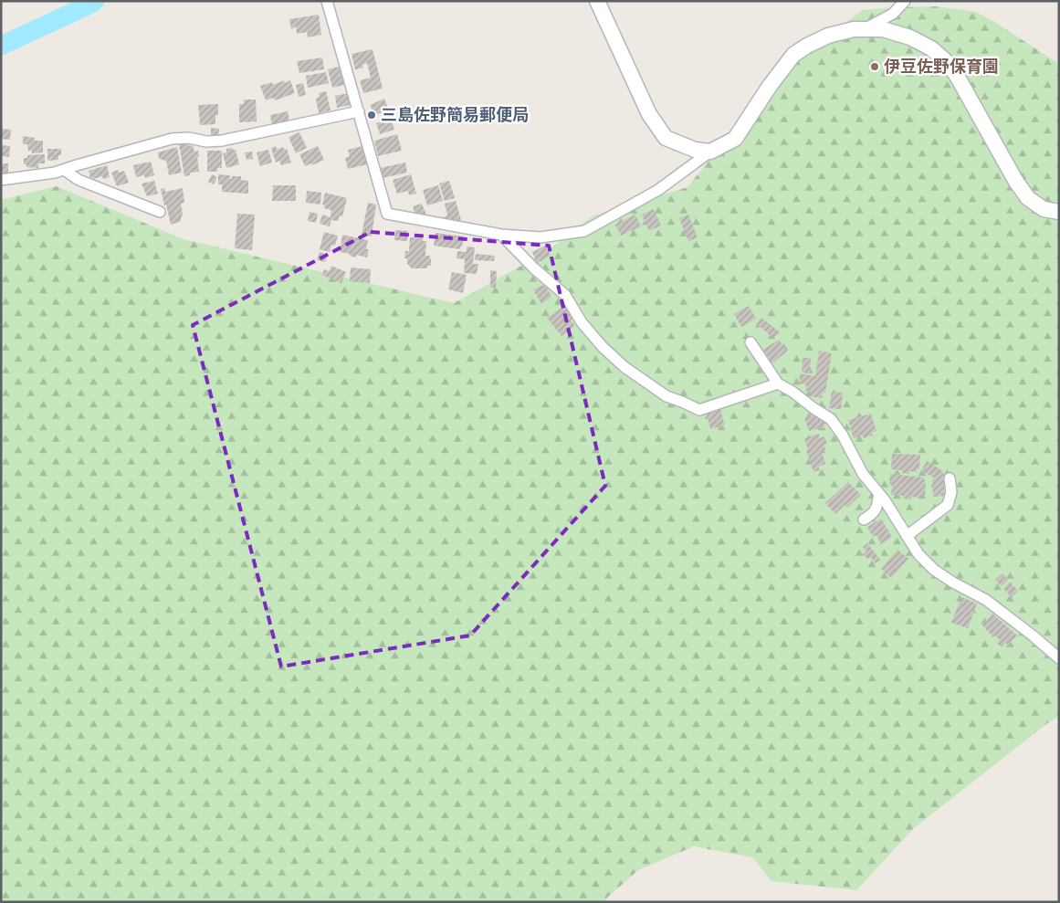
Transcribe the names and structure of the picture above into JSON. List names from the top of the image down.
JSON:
{
  "places": ["伊豆佐野保育園", "三島佐野簡易郵便局"]
}
